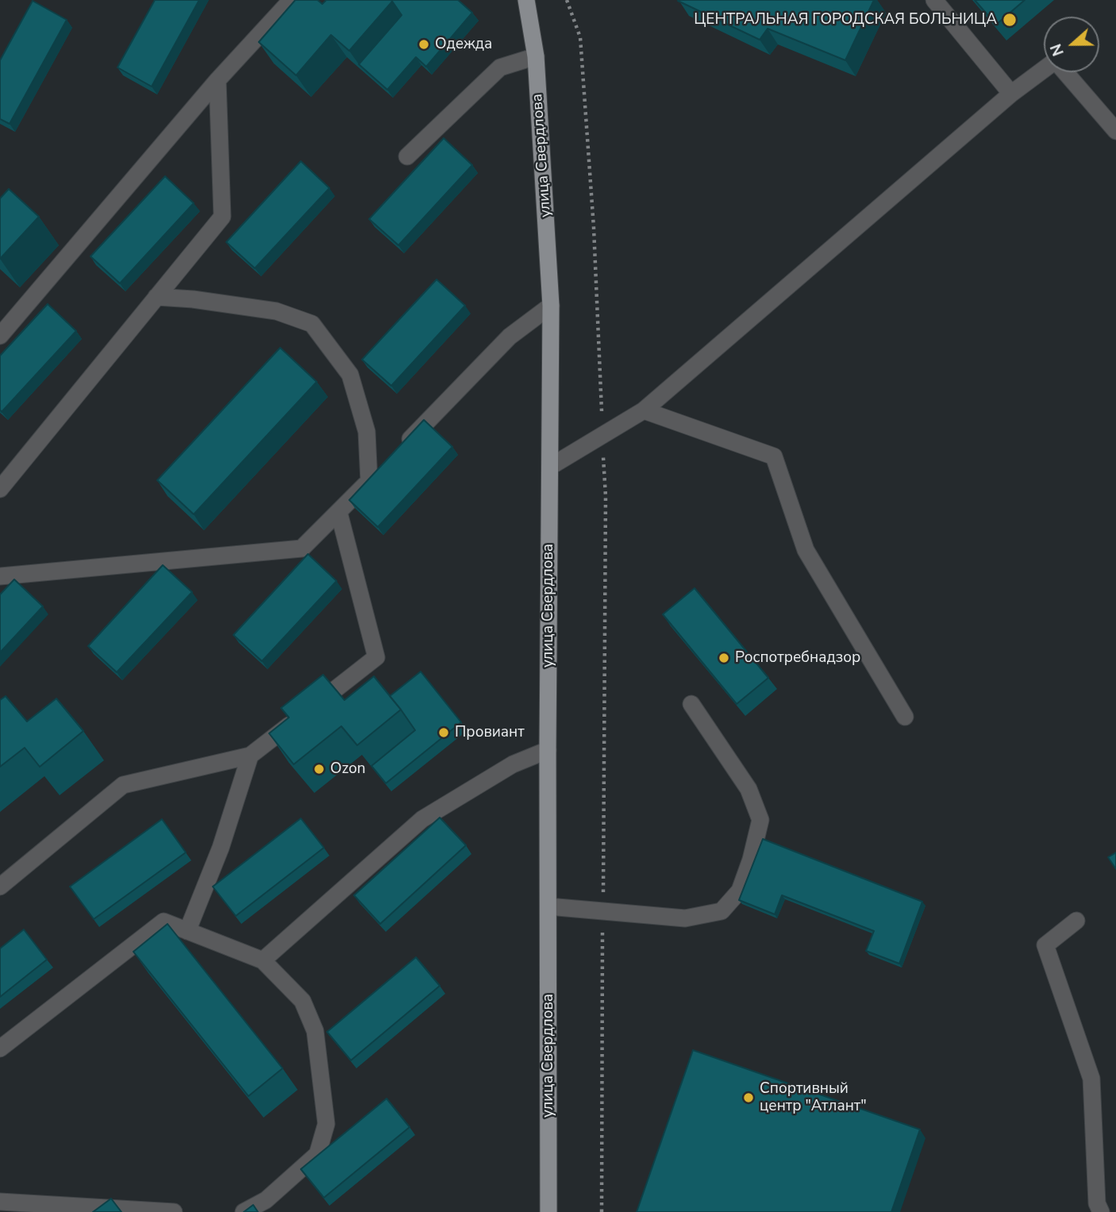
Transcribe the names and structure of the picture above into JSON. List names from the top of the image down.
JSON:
{
  "streets": {
    "main road": ["улица Свердлова"]
  },
  "places": [
    "ЦЕНТРАЛЬНАЯ ГОРОДСКАЯ БОЛЬНИЦА",
    "Одежда",
    "Роспотребнадзор",
    "Провиант",
    "Ozon",
    "Спортивный центр \"Атлант\""
  ],
  "north": "left"
}
